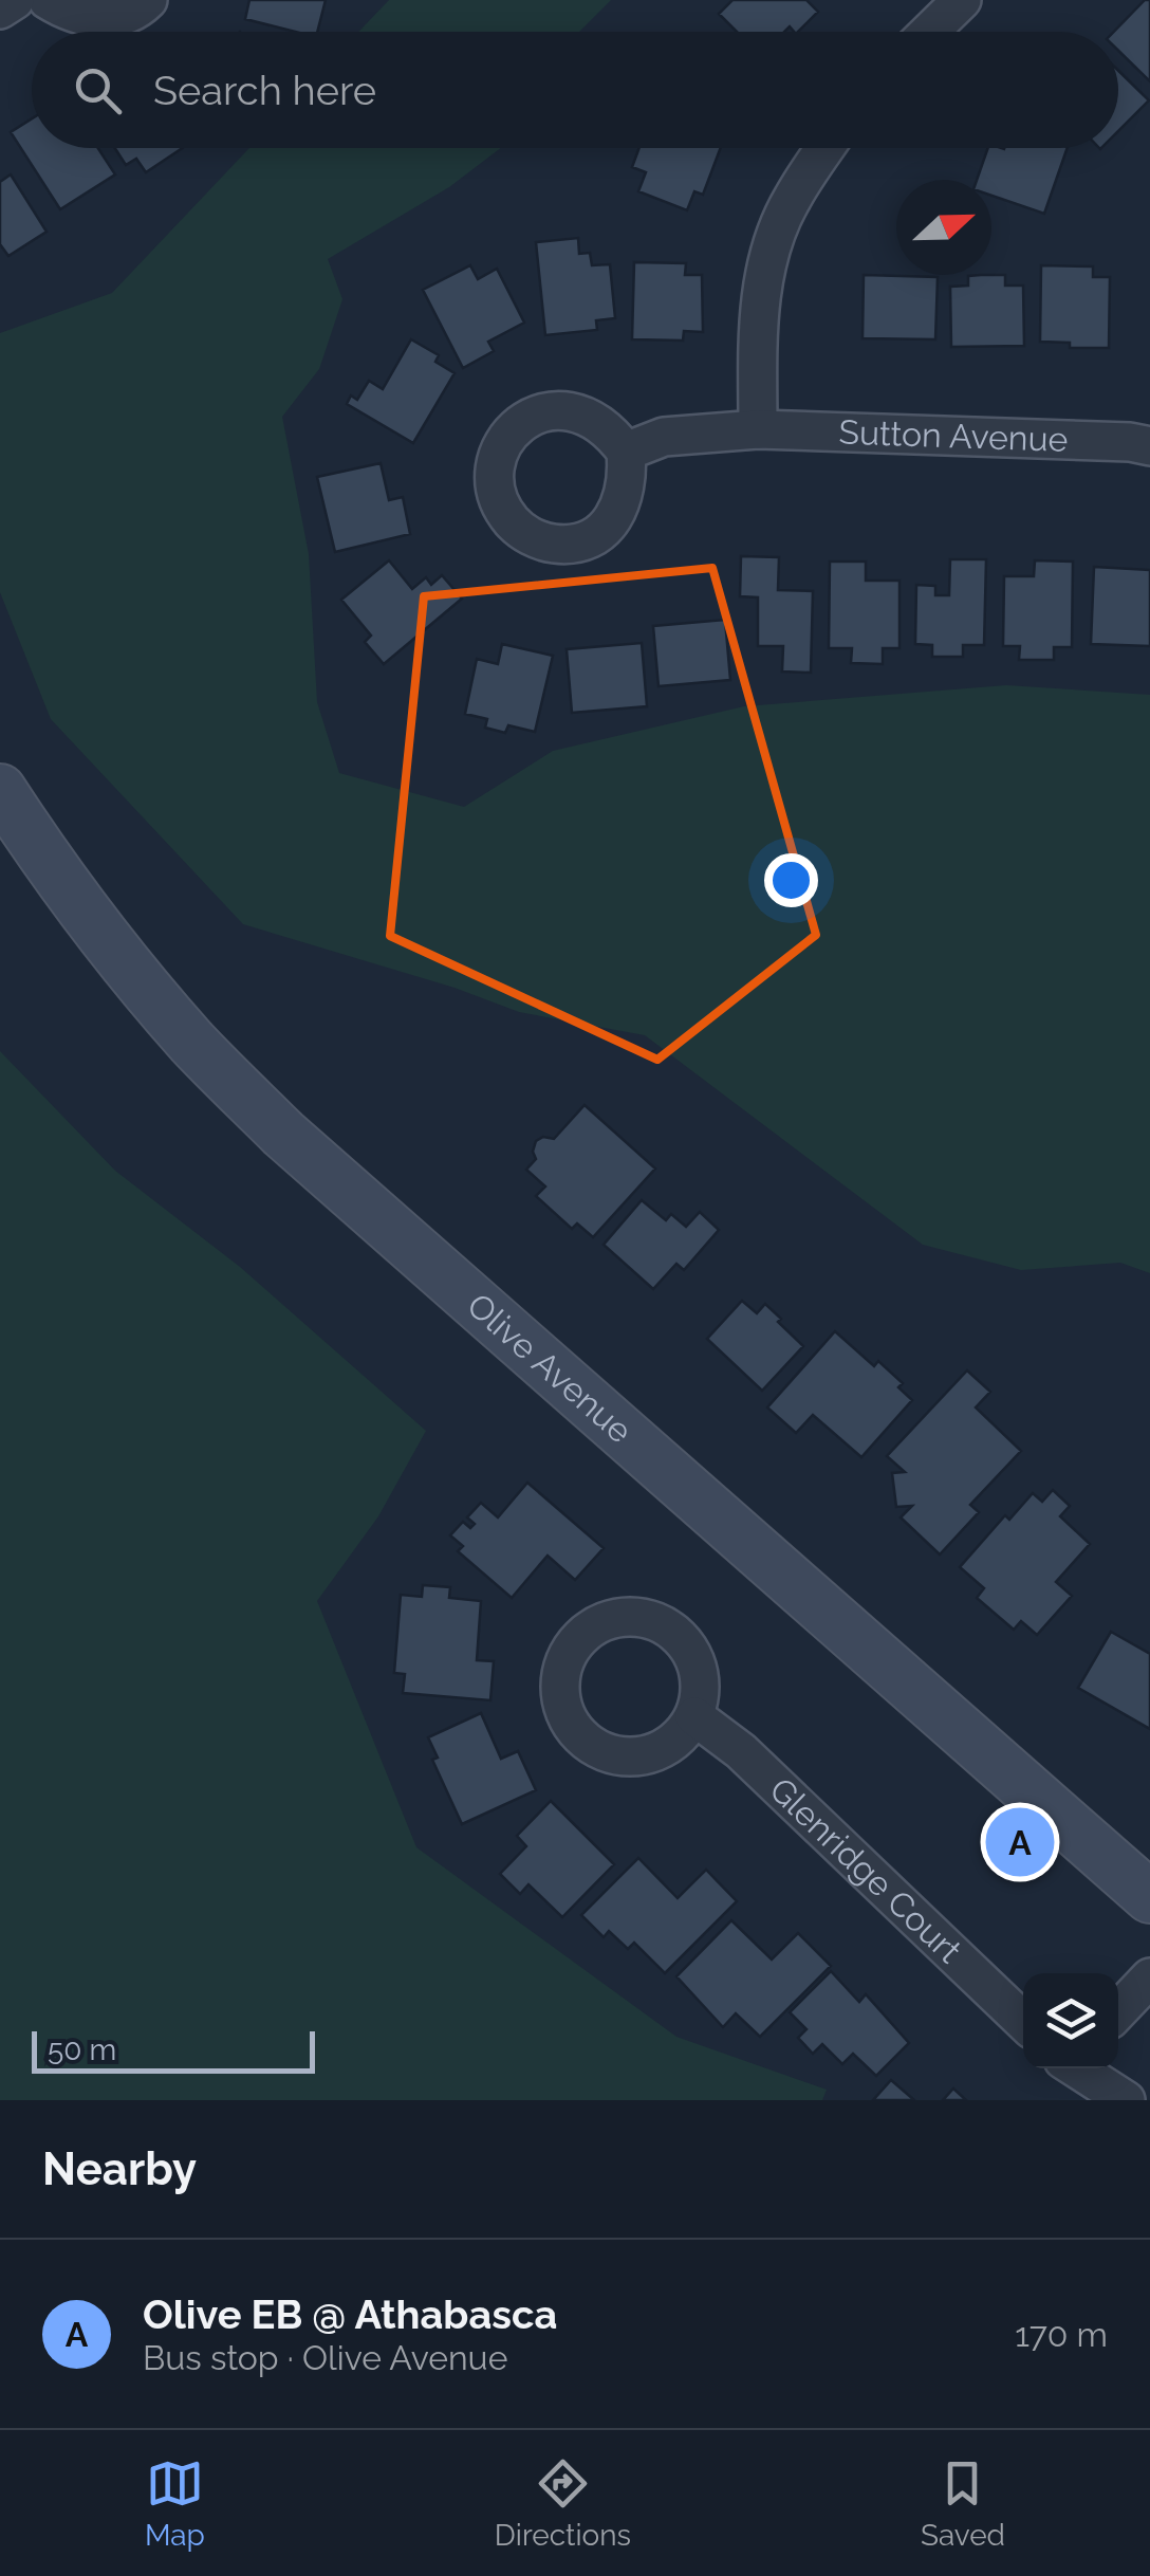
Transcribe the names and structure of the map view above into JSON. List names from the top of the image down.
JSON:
{
  "streets": {
    "main road": ["Olive Avenue"],
    "street": ["Sutton Avenue", "Glenridge Court"]
  },
  "scale_bar": "50 m",
  "north": "right",
  "page": {
    "search": "Search here",
    "pins": "A",
    "scale": "50 m",
    "heading": "Nearby",
    "list": [
      {
        "mark": "A",
        "name": "Olive EB @ Athabasca",
        "note": "Bus stop · Olive Avenue",
        "value": "170 m"
      }
    ],
    "nav": ["Map", "Directions", "Saved"]
  }
}
